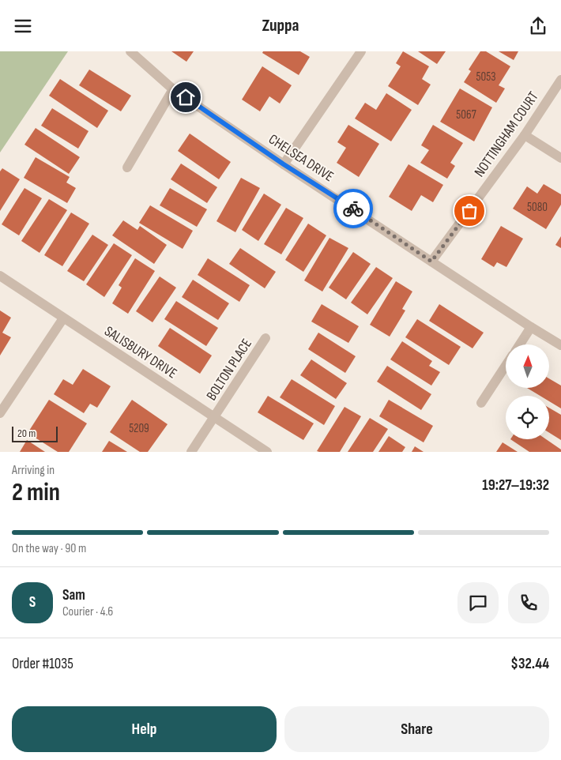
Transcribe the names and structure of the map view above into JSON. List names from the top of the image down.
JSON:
{
  "streets": {
    "street": [
      "NOTTINGHAM COURT",
      "CHELSEA DRIVE",
      "SALISBURY DRIVE",
      "BOLTON PLACE"
    ]
  },
  "crossings": [
    ["NOTTINGHAM COURT", "CHELSEA DRIVE"],
    ["SALISBURY DRIVE", "BOLTON PLACE"]
  ],
  "house_numbers": [
    "5053",
    "5067",
    "5080",
    "5209"
  ],
  "scale_bar": "20 m",
  "north": "top",
  "page": {
    "header": "Zuppa",
    "scale": "20 m",
    "heading": ["2 min", "Arriving in", "19:27–19:32"],
    "panel": [
      "Sam",
      "Courier · 4.6",
      "Order #1035",
      "$32.44"
    ],
    "bar": "On the way · 90 m",
    "round": "S",
    "buttons": ["Help", "Share"]
  }
}
